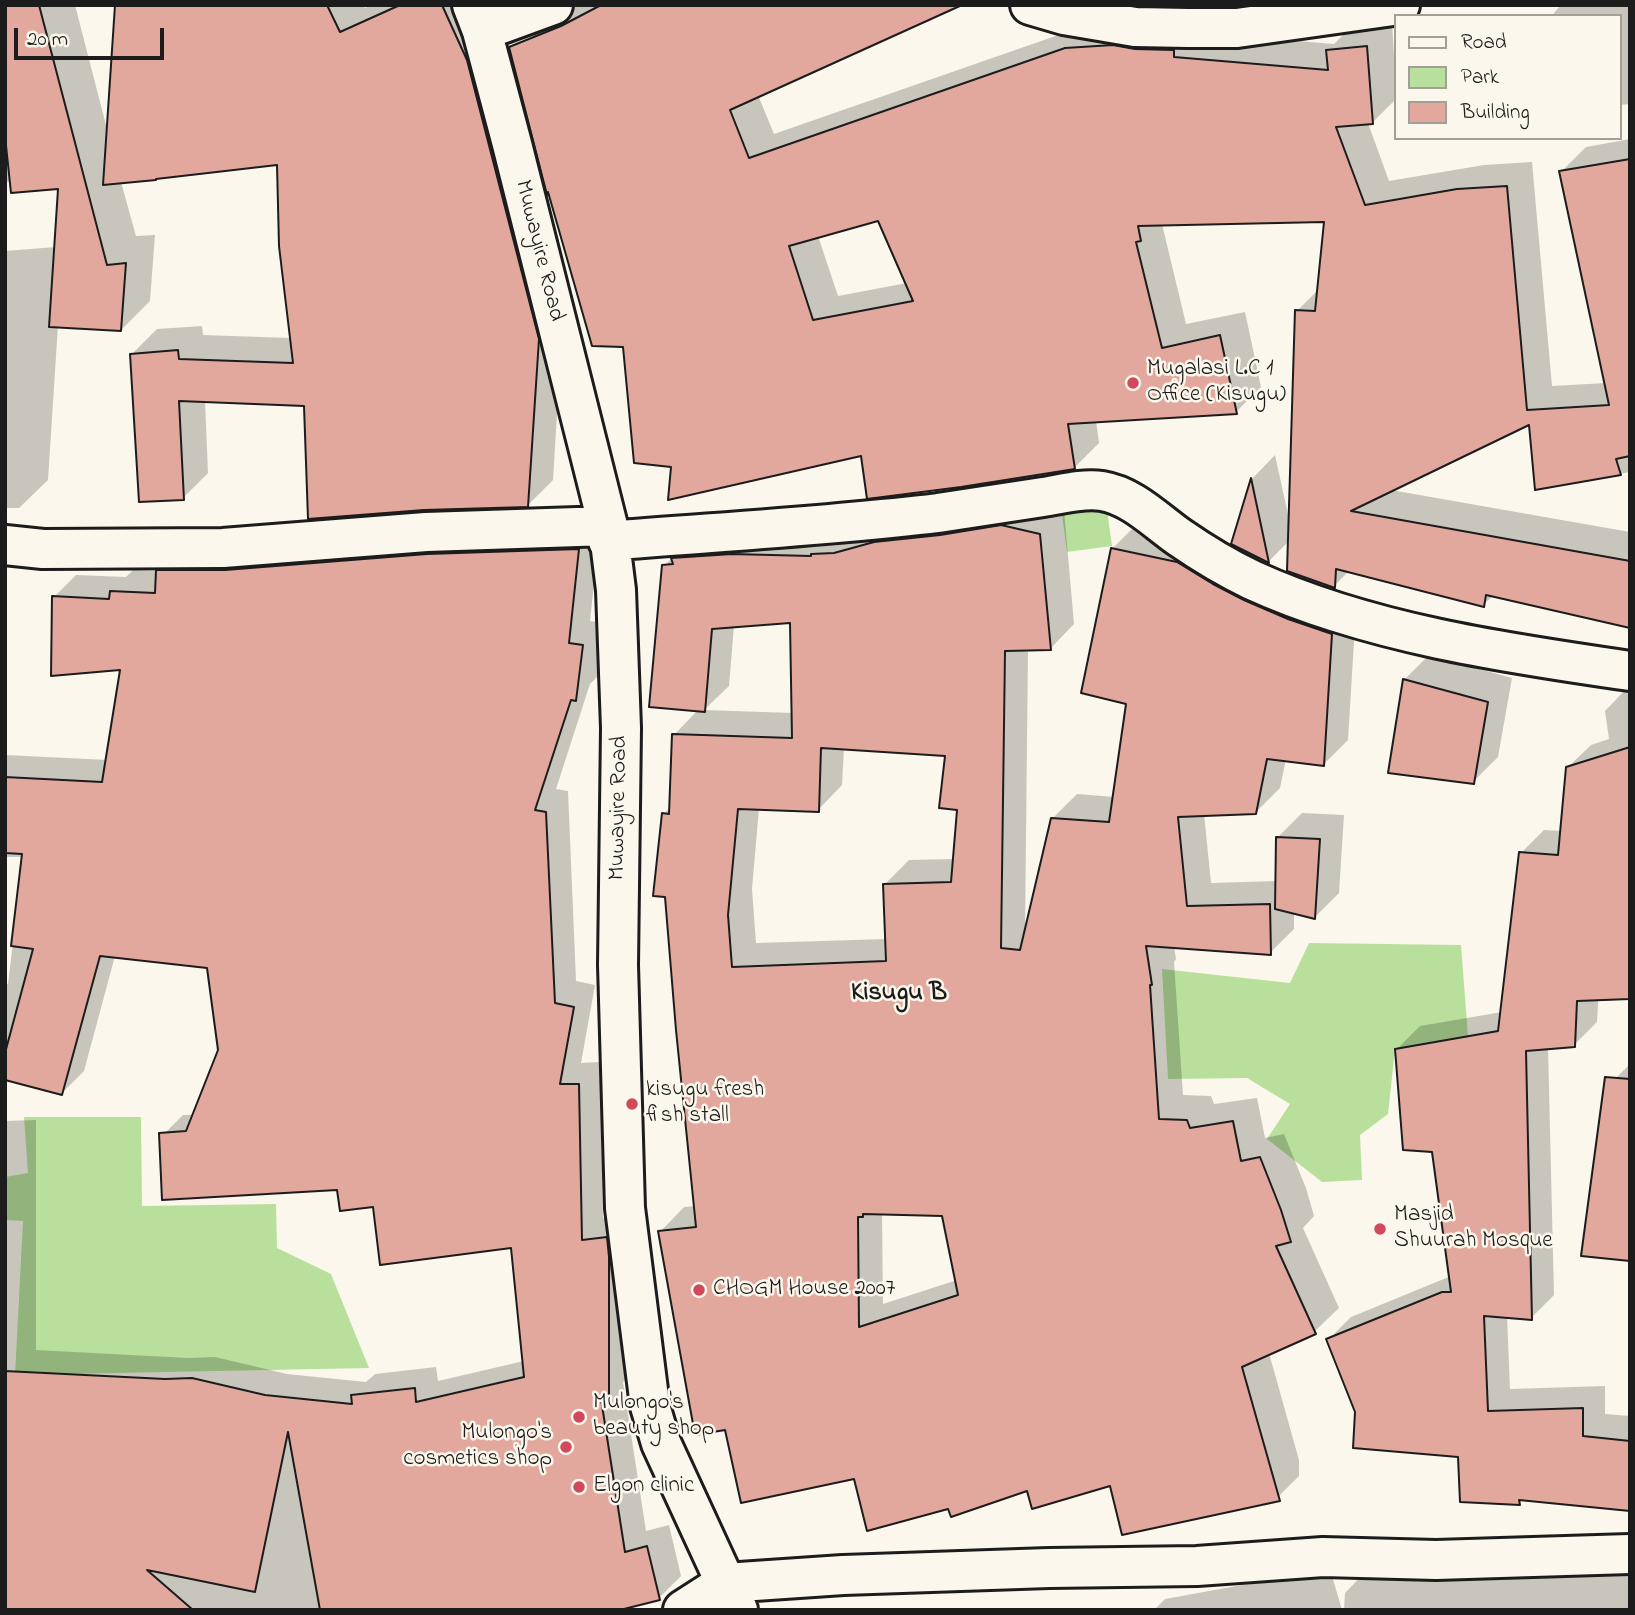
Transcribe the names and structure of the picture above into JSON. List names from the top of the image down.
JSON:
{
  "streets": {
    "street": ["Muwayire Road"]
  },
  "districts": ["Kisugu B"],
  "places": [
    "Mugalasi L.C 1 Office (Kisugu)",
    "kisugu fresh fish stall",
    "Masjid Shuurah Mosque",
    "CHOGM House 2007",
    "Mulongo's beauty shop",
    "Mulongo's cosmetics shop",
    "Elgon clinic"
  ],
  "legend": ["Road", "Park", "Building"],
  "scale_bar": "20 m"
}
